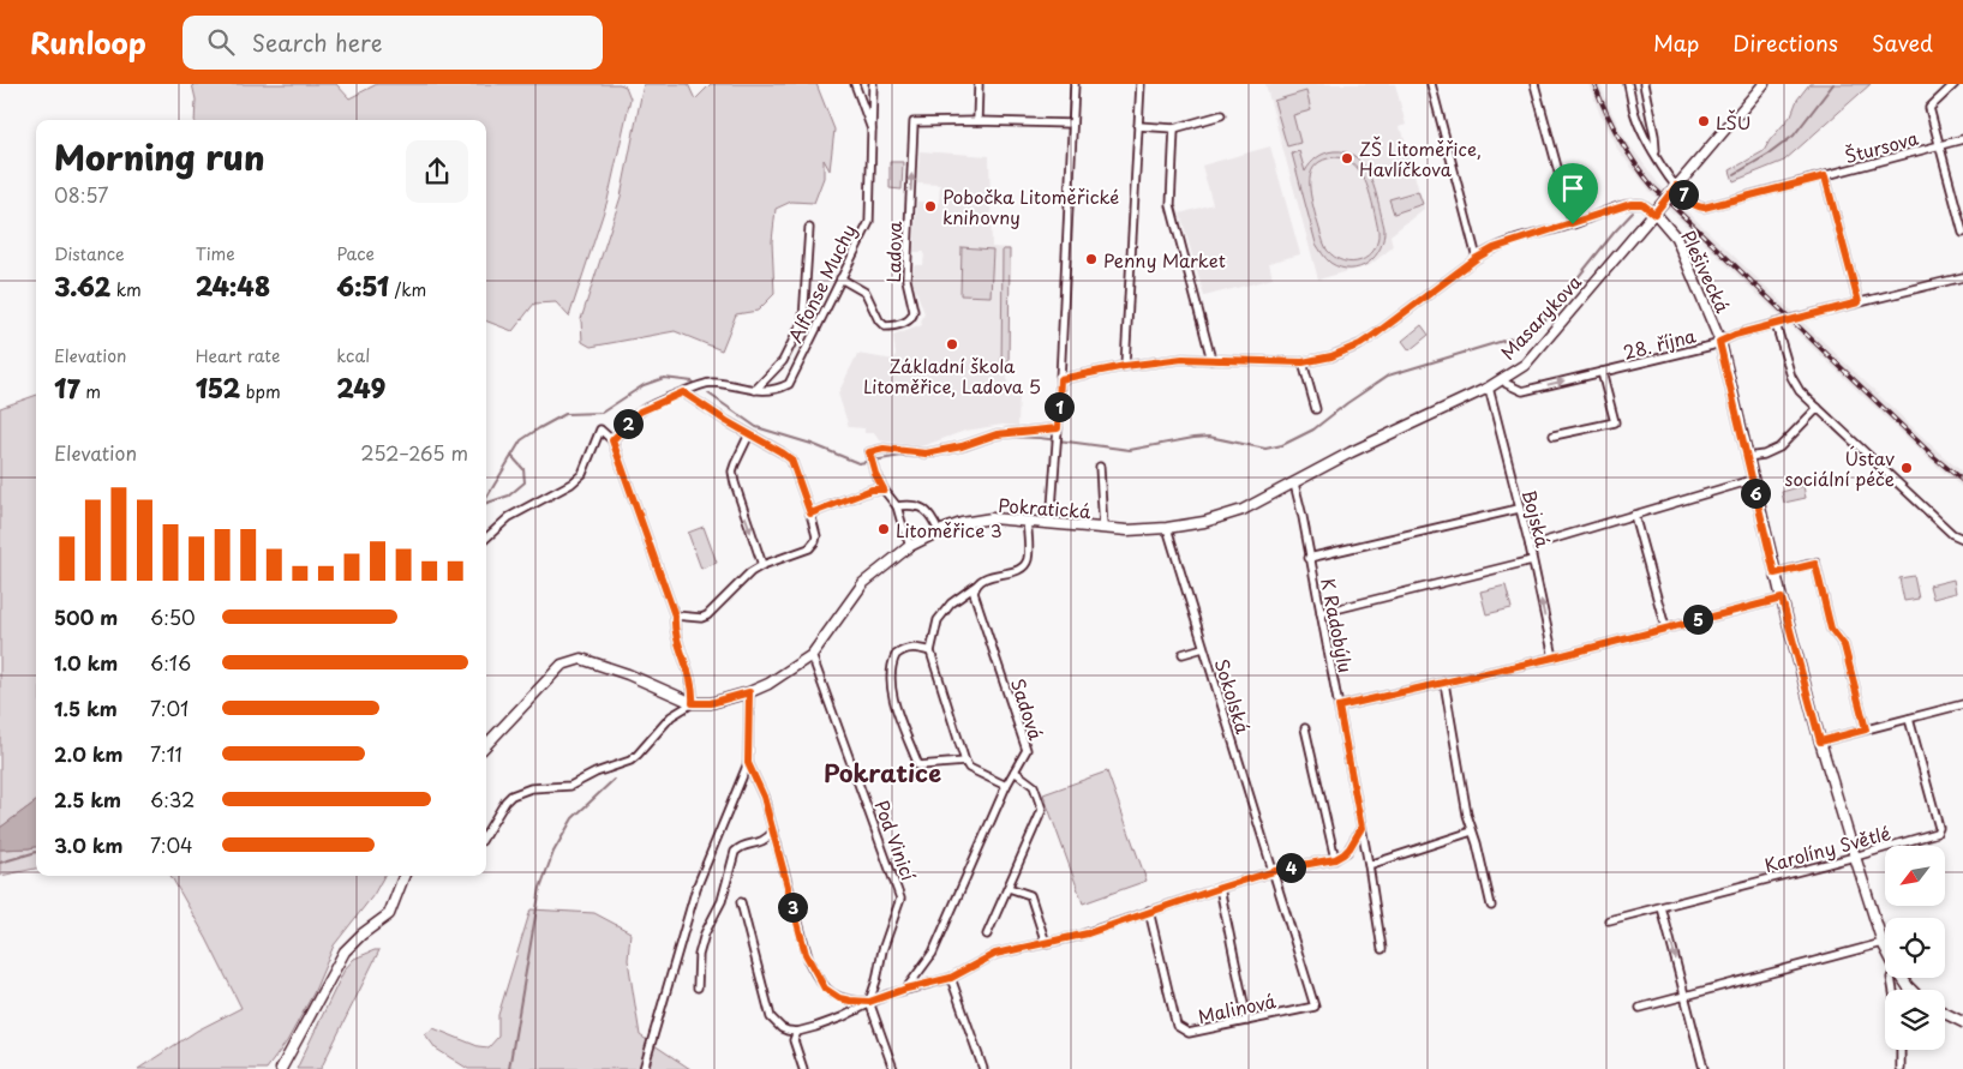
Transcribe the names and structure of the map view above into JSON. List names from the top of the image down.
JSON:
{
  "streets": {
    "street": [
      "Štursova",
      "Ladova",
      "Plešivecká",
      "Alfonse Muchy",
      "Masarykova",
      "28. října",
      "Pokratická",
      "Bojská",
      "K Radobýlu",
      "Sokolská",
      "Sadová",
      "Pod Vinicí",
      "Karolíny Světlé",
      "Malinová"
    ]
  },
  "crossings": [
    ["Štursova", "Masarykova"],
    ["Ladova", "Alfonse Muchy"],
    ["Plešivecká", "Masarykova"],
    ["Plešivecká", "28. října"],
    ["Plešivecká", "Karolíny Světlé"],
    ["Masarykova", "28. října"],
    ["Masarykova", "Pokratická"],
    ["28. října", "Pokratická"],
    ["Pokratická", "Bojská"],
    ["Pokratická", "K Radobýlu"],
    ["Pokratická", "Sokolská"],
    ["Pokratická", "Pod Vinicí"],
    ["Sokolská", "Malinová"]
  ],
  "one_way": ["Bojská"],
  "districts": ["Pokratice"],
  "places": [
    "LŠU",
    "ZŠ Litoměřice, Havlíčkova",
    "Pobočka Litoměřické knihovny",
    "Penny Market",
    "Základní škola Litoměřice, Ladova 5",
    "Ústav sociální péče",
    "Litoměřice 3"
  ],
  "north": "bottom left",
  "page": {
    "header": "Runloop",
    "search": "Search here",
    "nav": ["Map", "Directions", "Saved"],
    "heading": ["Morning run", "08:57"],
    "pins": [
      "7",
      "1",
      "2",
      "6",
      "5",
      "4",
      "3"
    ],
    "stats": [
      ["Distance", "3.62 km"],
      ["Time", "24:48"],
      ["Pace", "6:51 /km"],
      ["Elevation", "17 m"],
      ["Heart rate", "152 bpm"],
      ["kcal", "249"]
    ],
    "chart": ["Elevation", "252–265 m"],
    "list": [
      {
        "name": "500 m",
        "note": "6:50"
      },
      {
        "name": "1.0 km",
        "note": "6:16"
      },
      {
        "name": "1.5 km",
        "note": "7:01"
      },
      {
        "name": "2.0 km",
        "note": "7:11"
      },
      {
        "name": "2.5 km",
        "note": "6:32"
      },
      {
        "name": "3.0 km",
        "note": "7:04"
      }
    ]
  }
}
